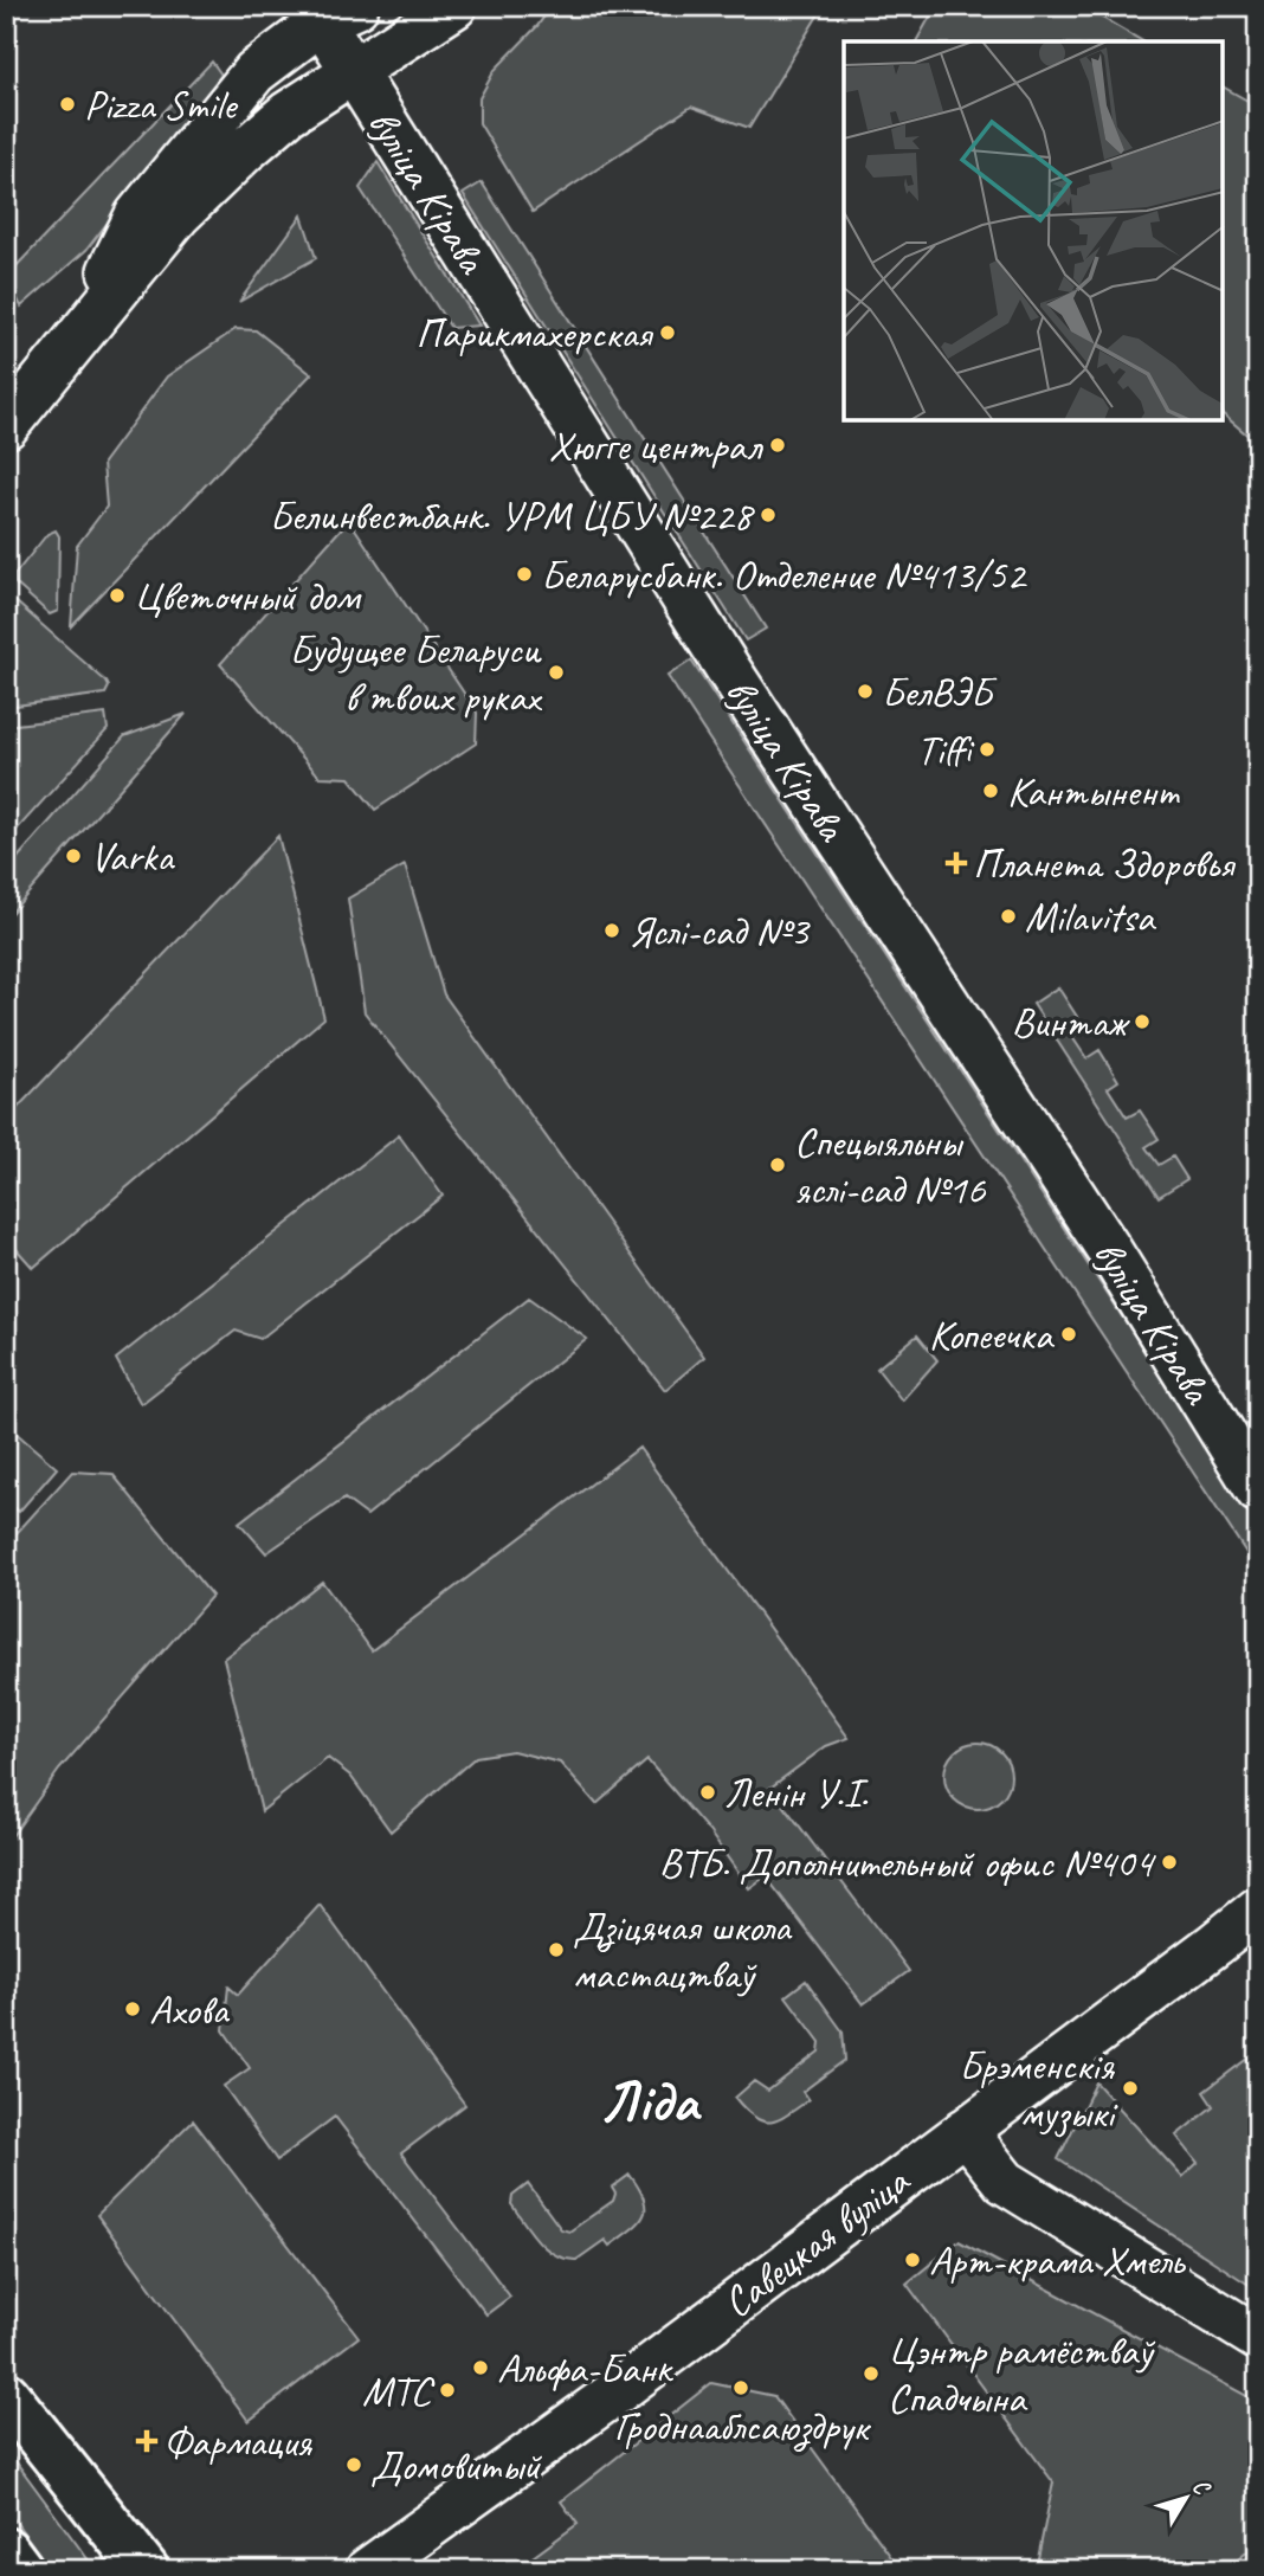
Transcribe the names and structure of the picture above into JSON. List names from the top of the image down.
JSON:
{
  "streets": {
    "main road": ["вуліца Кірава", "Савецкая вуліца"]
  },
  "districts": ["Ліда"],
  "places": {
    "other": [
      "Pizza Smile",
      "Парикмахерская",
      "Хюгге централ",
      "Белинвестбанк. УРМ ЦБУ №228",
      "Беларусбанк. Отделение №413/52",
      "Цветочный дом",
      "Будущее Беларуси в твоих руках",
      "БелВЭБ",
      "Tiffi",
      "Кантынент",
      "Varka",
      "Milavitsa",
      "Яслі-сад №3",
      "Винтаж",
      "Спецыяльны яслі-сад №16",
      "Копеечка",
      "Ленін У.І.",
      "ВТБ. Дополнительный офис №404",
      "Дзіцячая школа мастацтваў",
      "Ахова",
      "Брэменскія музыкі",
      "Арт-крама Хмель",
      "Альфа-Банк",
      "Цэнтр рамёстваў Спадчына",
      "Гроднааблсаюздрук",
      "МТС",
      "Домовитый"
    ],
    "health": ["Планета Здоровья", "Фармация"]
  },
  "north": "top right"
}
